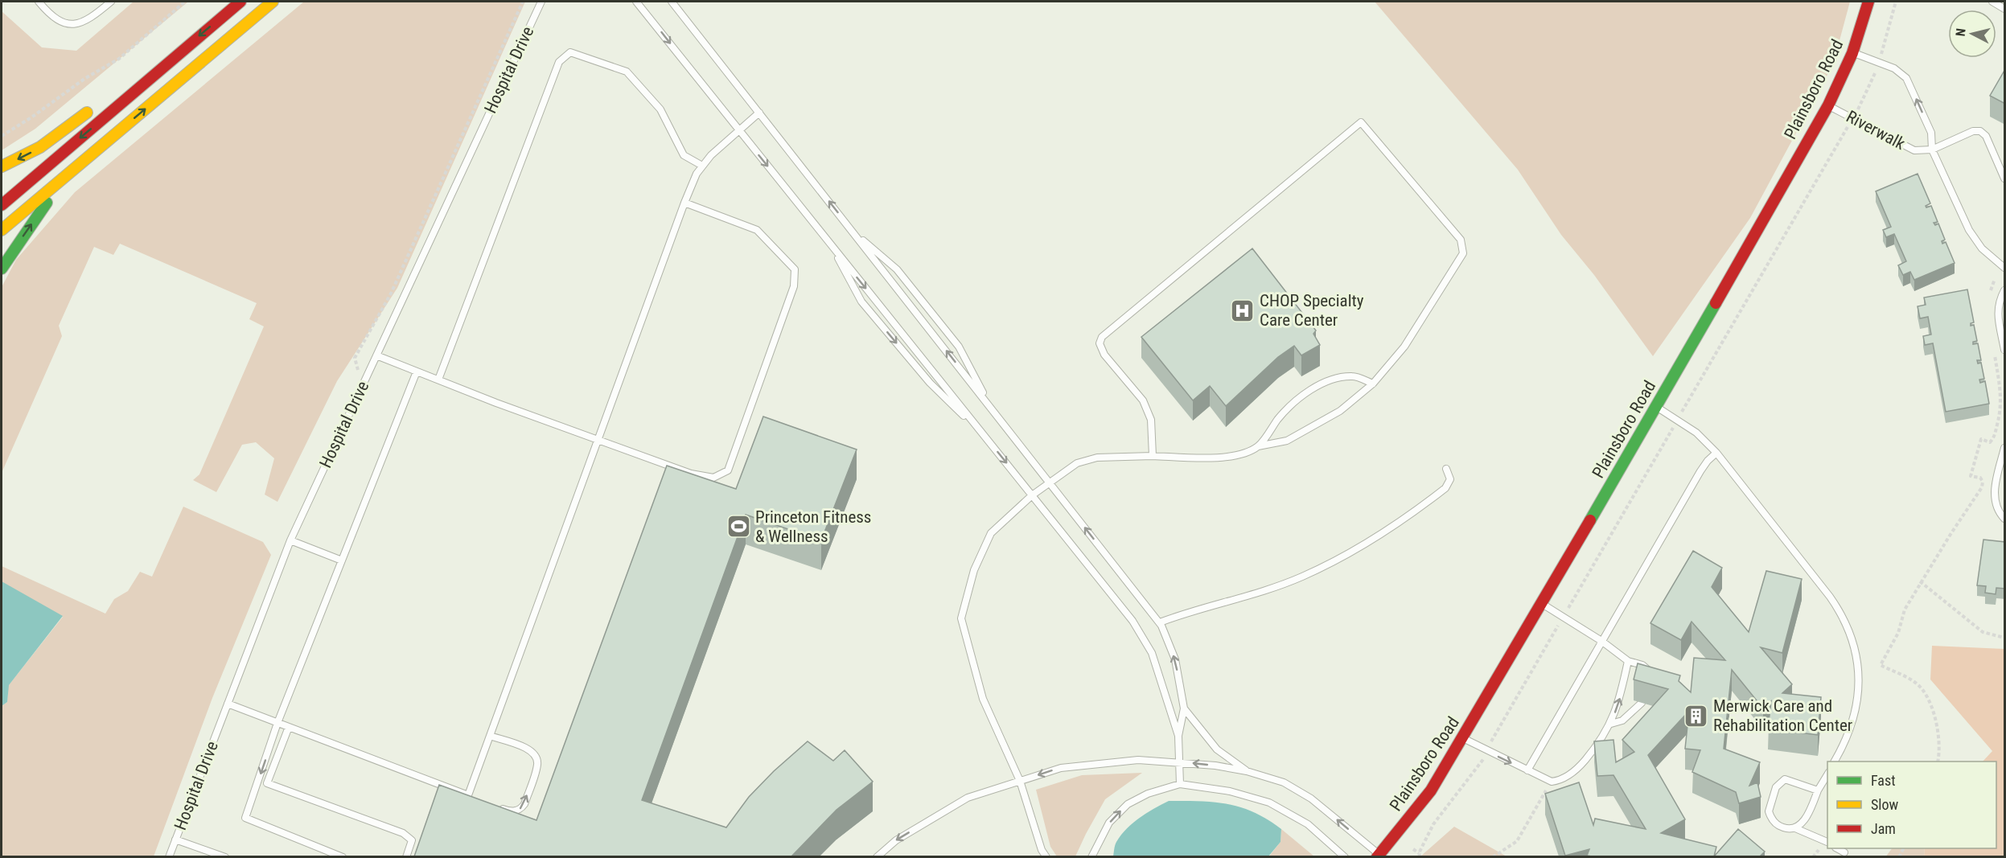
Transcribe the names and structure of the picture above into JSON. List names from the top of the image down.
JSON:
{
  "streets": {
    "main road": ["Plainsboro Road"],
    "lane": ["Hospital Drive", "Riverwalk"]
  },
  "crossings": [
    ["Plainsboro Road", "Riverwalk"]
  ],
  "one_way": ["Riverwalk"],
  "places": {
    "hospital": ["CHOP Specialty Care Center"],
    "sports": ["Princeton Fitness & Wellness"],
    "building": ["Merwick Care and Rehabilitation Center"]
  },
  "legend": ["Fast", "Slow", "Jam"],
  "north": "left"
}
